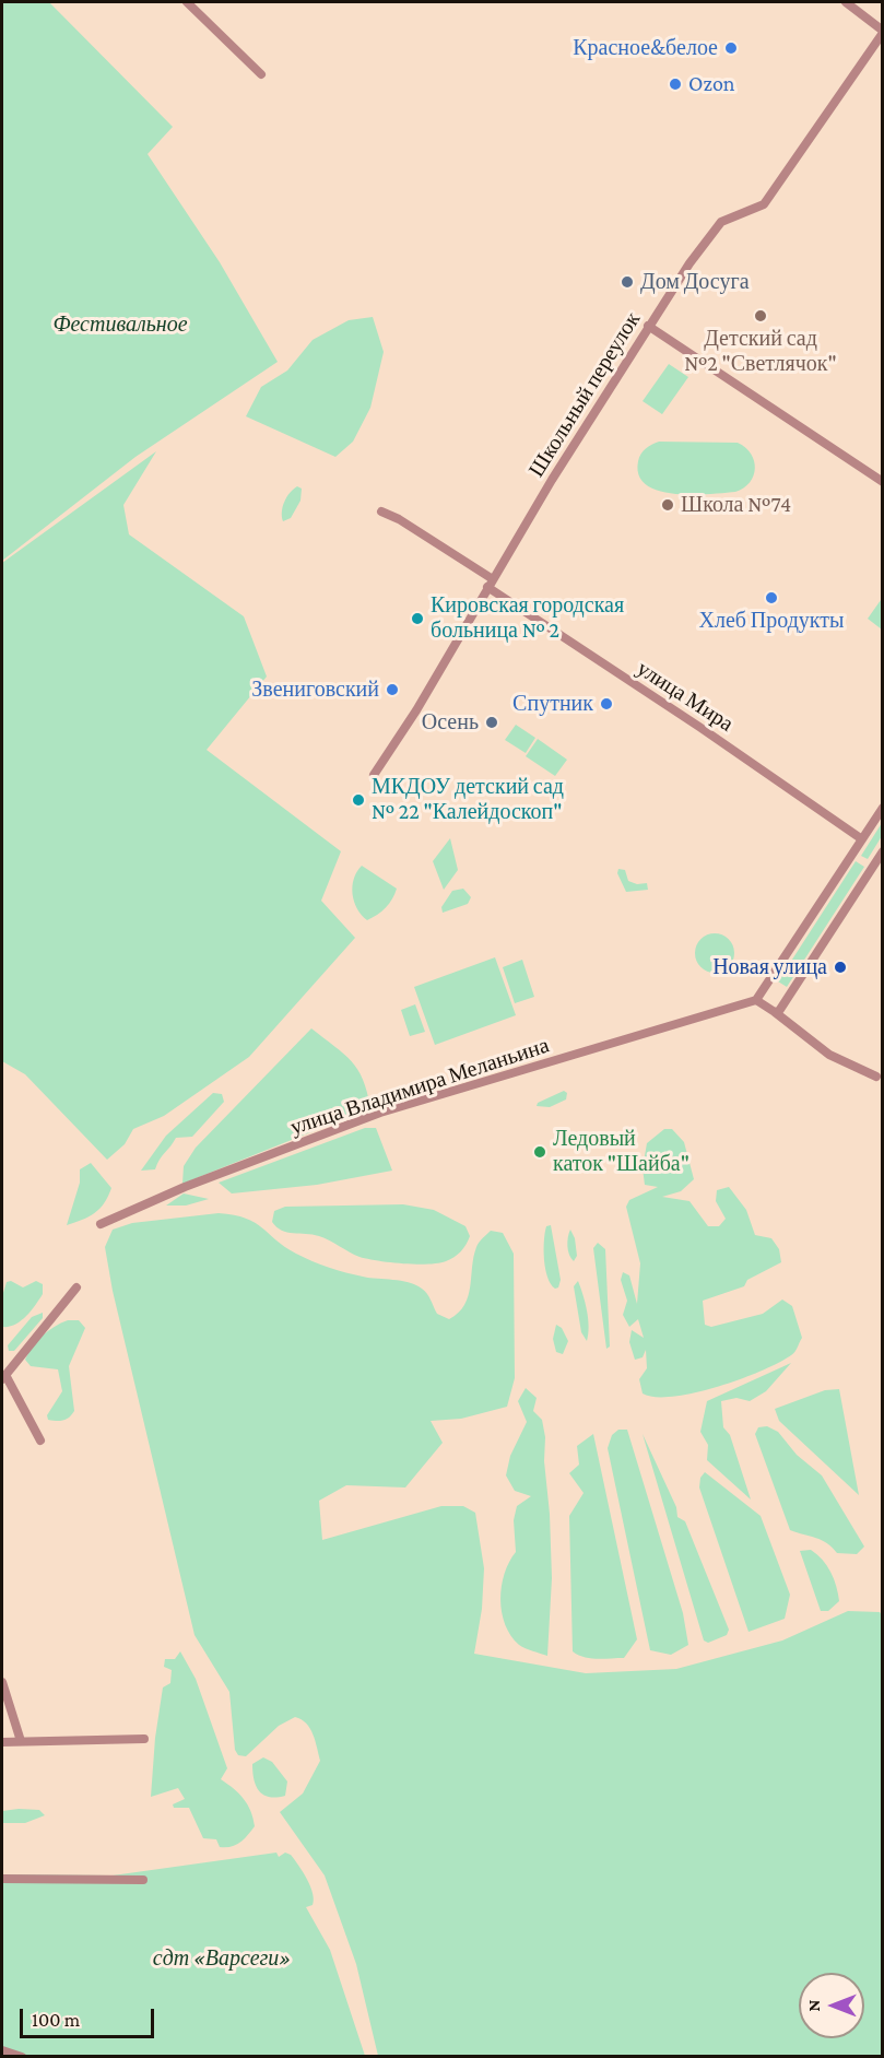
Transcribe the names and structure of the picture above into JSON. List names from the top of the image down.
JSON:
{
  "streets": {
    "street": ["Школьный переулок", "улица Мира", "улица Владимира Меланьина"]
  },
  "crossings": [
    ["Школьный переулок", "улица Мира"]
  ],
  "parks": ["Фестивальное", "сдт «Варсеги»"],
  "places": [
    "Красное&белое",
    "Ozon",
    "Дом Досуга",
    "Детский сад №2 \"Светлячок\"",
    "Школа №74",
    "Хлеб Продукты",
    "Кировская городская больница № 2",
    "Звениговский",
    "Спутник",
    "Осень",
    "МКДОУ детский сад № 22 \"Калейдоскоп\"",
    "Новая улица",
    "Ледовый каток \"Шайба\""
  ],
  "scale_bar": "100 m",
  "north": "left"
}
